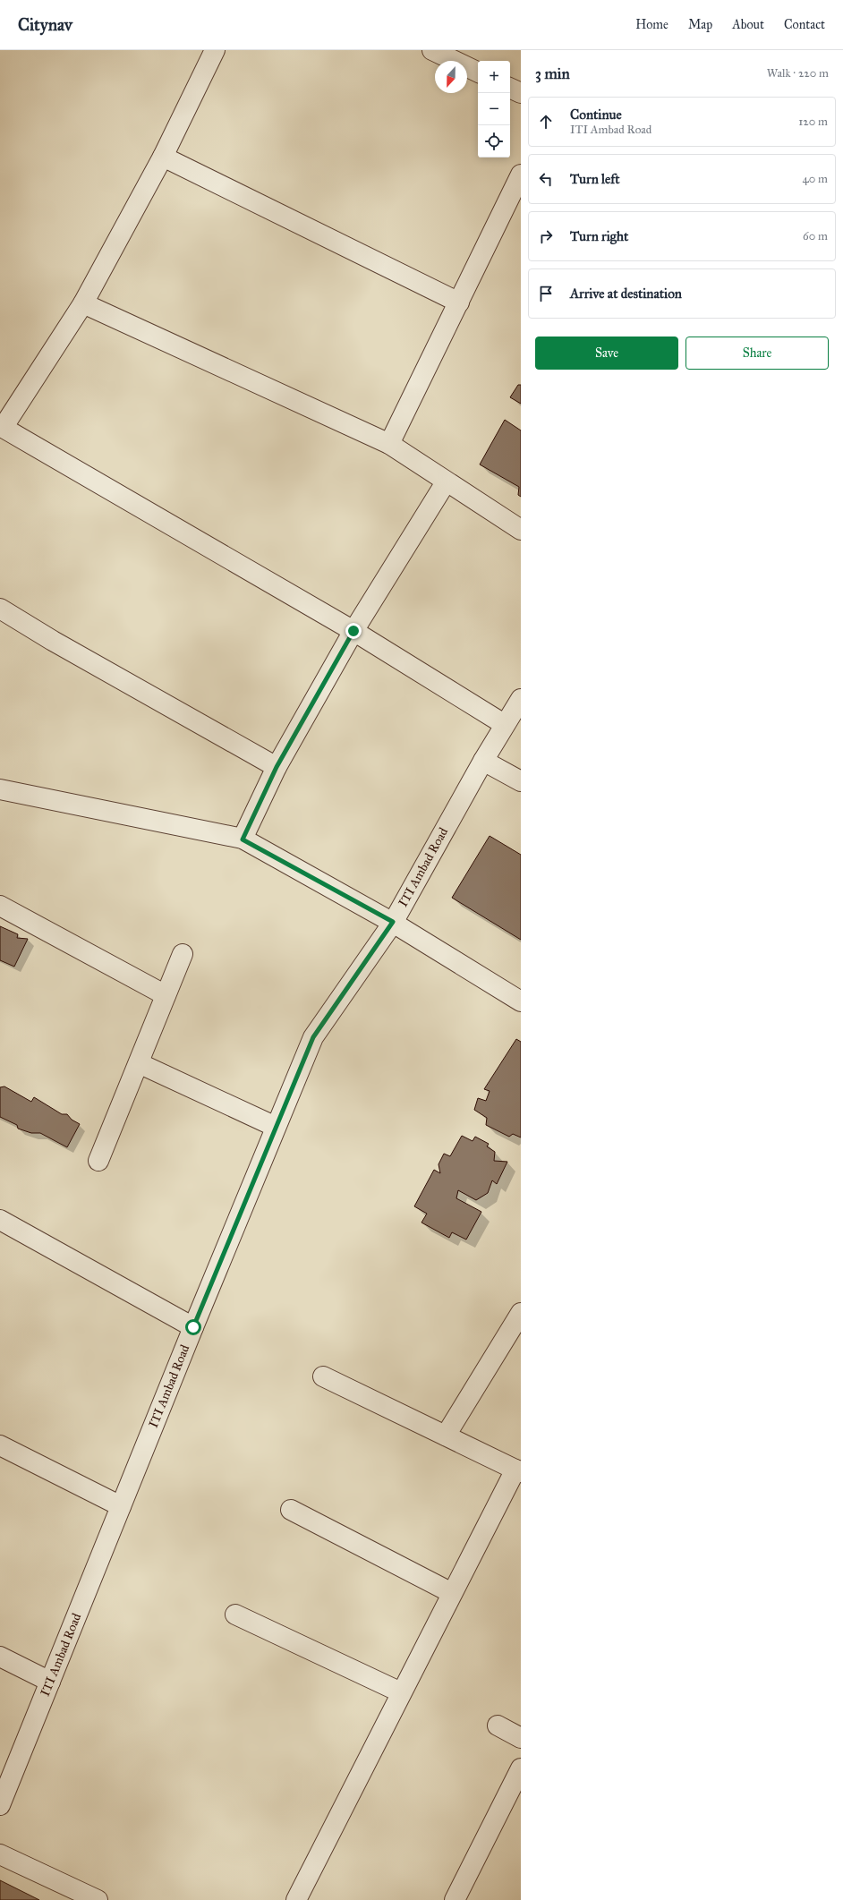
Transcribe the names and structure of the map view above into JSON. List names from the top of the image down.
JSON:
{
  "streets": {
    "street": ["ITI Ambad Road"]
  },
  "north": "bottom",
  "page": {
    "header": "Citynav",
    "nav": [
      "Home",
      "Map",
      "About",
      "Contact"
    ],
    "heading": ["3 min", "Walk · 220 m"],
    "map_buttons": ["+", "−"],
    "list": [
      ["Continue", "ITI Ambad Road", "120 m"],
      ["Turn left", "40 m"],
      ["Turn right", "60 m"],
      "Arrive at destination"
    ],
    "buttons": ["Save", "Share"]
  }
}
